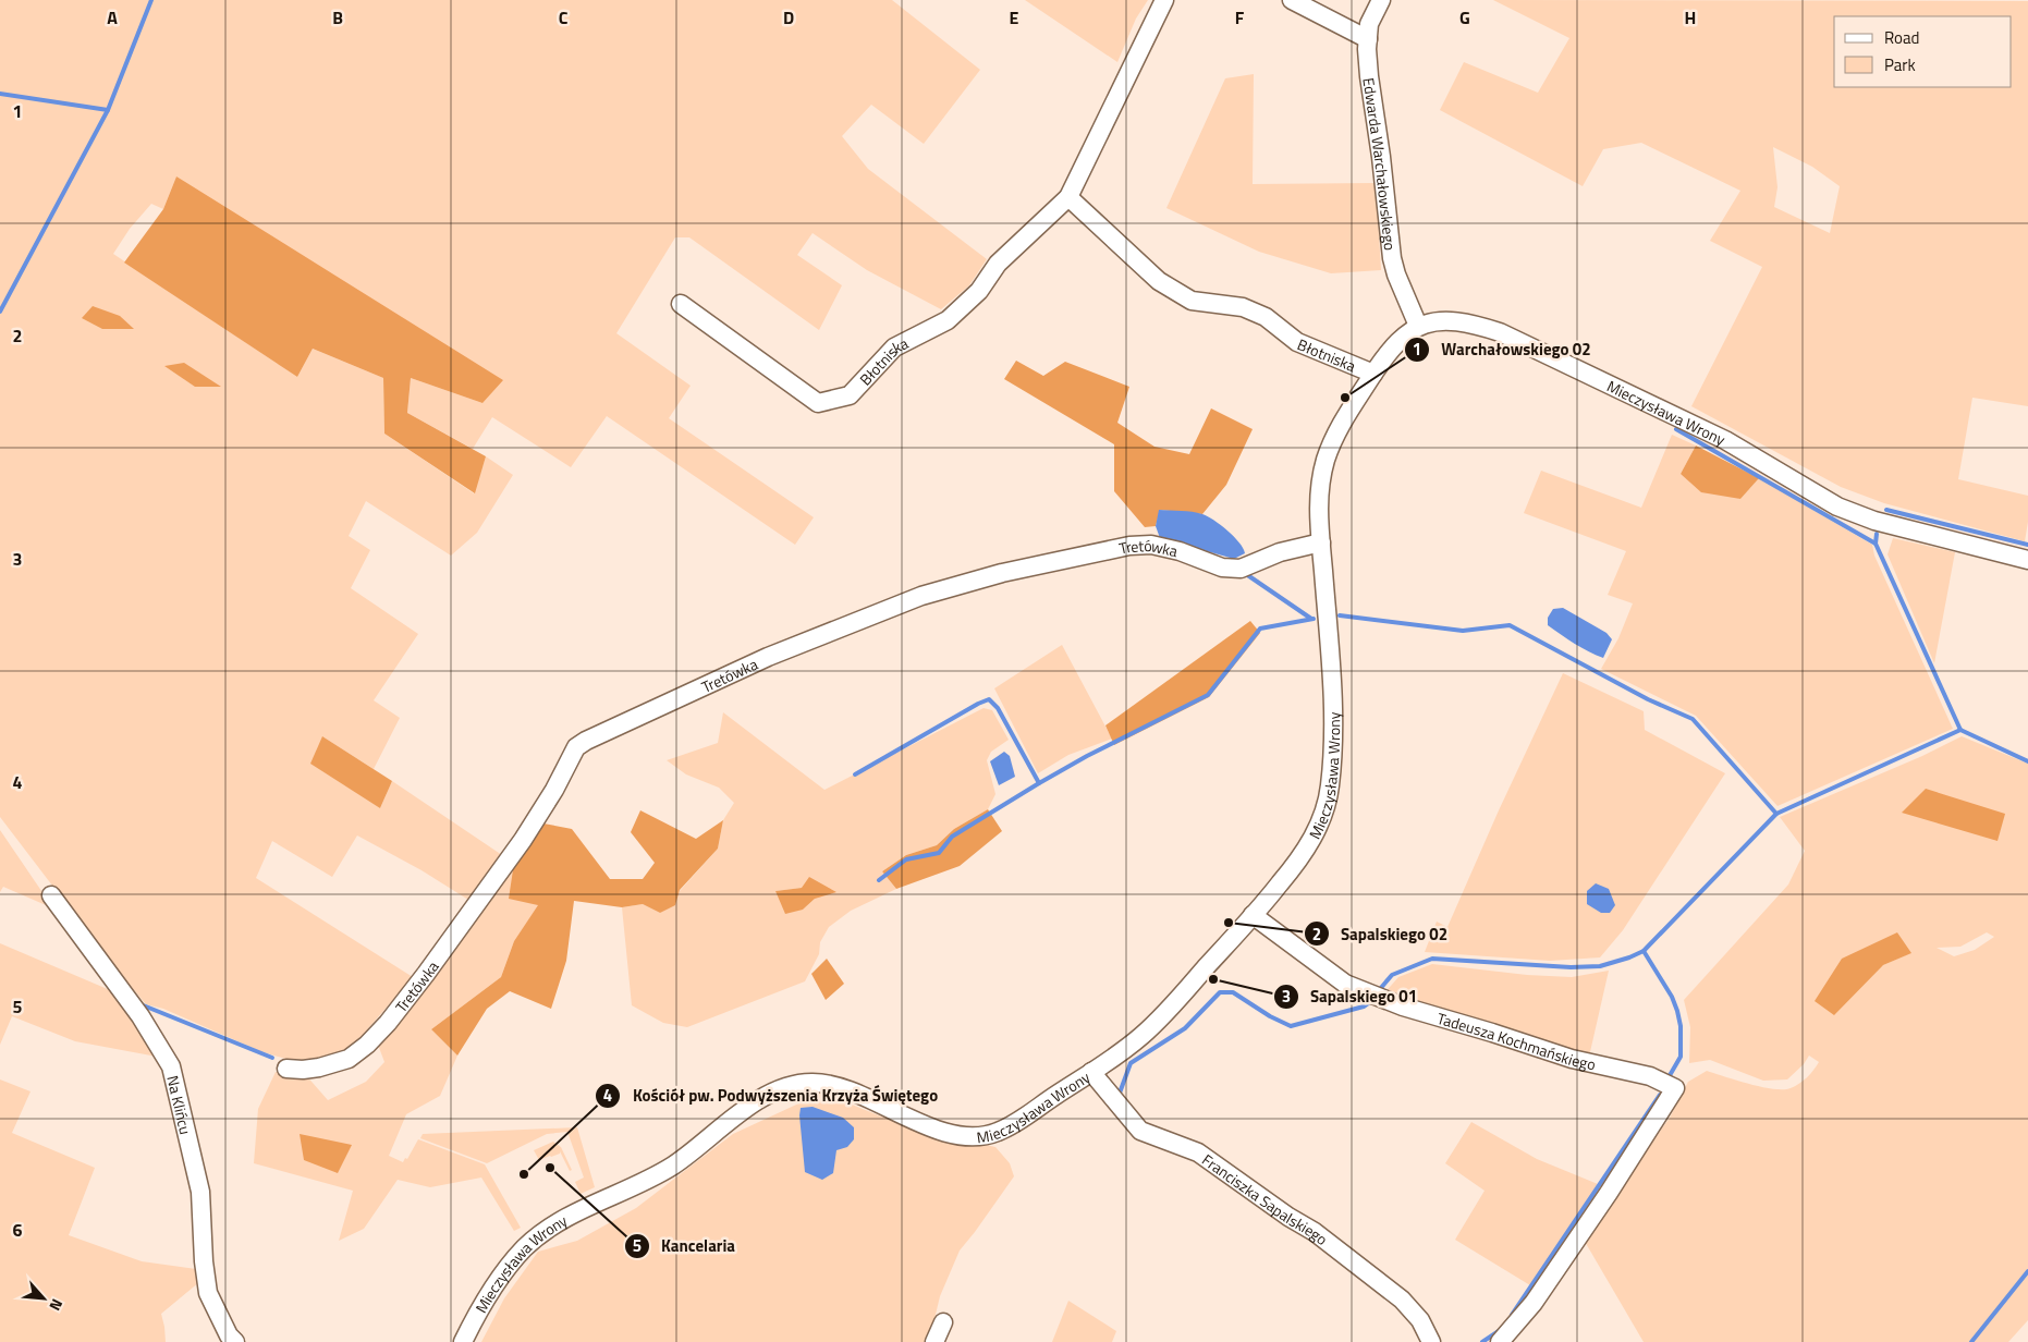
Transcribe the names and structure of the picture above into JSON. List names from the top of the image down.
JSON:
{
  "streets": {
    "street": [
      "Edwarda Warchałowskiego",
      "Błotniska",
      "Mieczysława Wrony",
      "Tretówka",
      "Tadeusza Kochmańskiego",
      "Na Klińcu",
      "Franciszka Sapalskiego"
    ]
  },
  "crossings": [
    ["Edwarda Warchałowskiego", "Mieczysława Wrony"],
    ["Błotniska", "Mieczysława Wrony"],
    ["Mieczysława Wrony", "Tretówka"],
    ["Mieczysława Wrony", "Tadeusza Kochmańskiego"],
    ["Mieczysława Wrony", "Franciszka Sapalskiego"]
  ],
  "places": [
    "Warchałowskiego 02",
    "Sapalskiego 02",
    "Sapalskiego 01",
    "Kancelaria",
    "Kościół pw. Podwyższenia Krzyża Świętego"
  ],
  "legend": ["Road", "Park"],
  "north": "bottom right",
  "grid": {
    "columns": [
      "A",
      "B",
      "C",
      "D",
      "E",
      "F",
      "G",
      "H"
    ],
    "rows": [
      "1",
      "2",
      "3",
      "4",
      "5",
      "6"
    ]
  }
}
